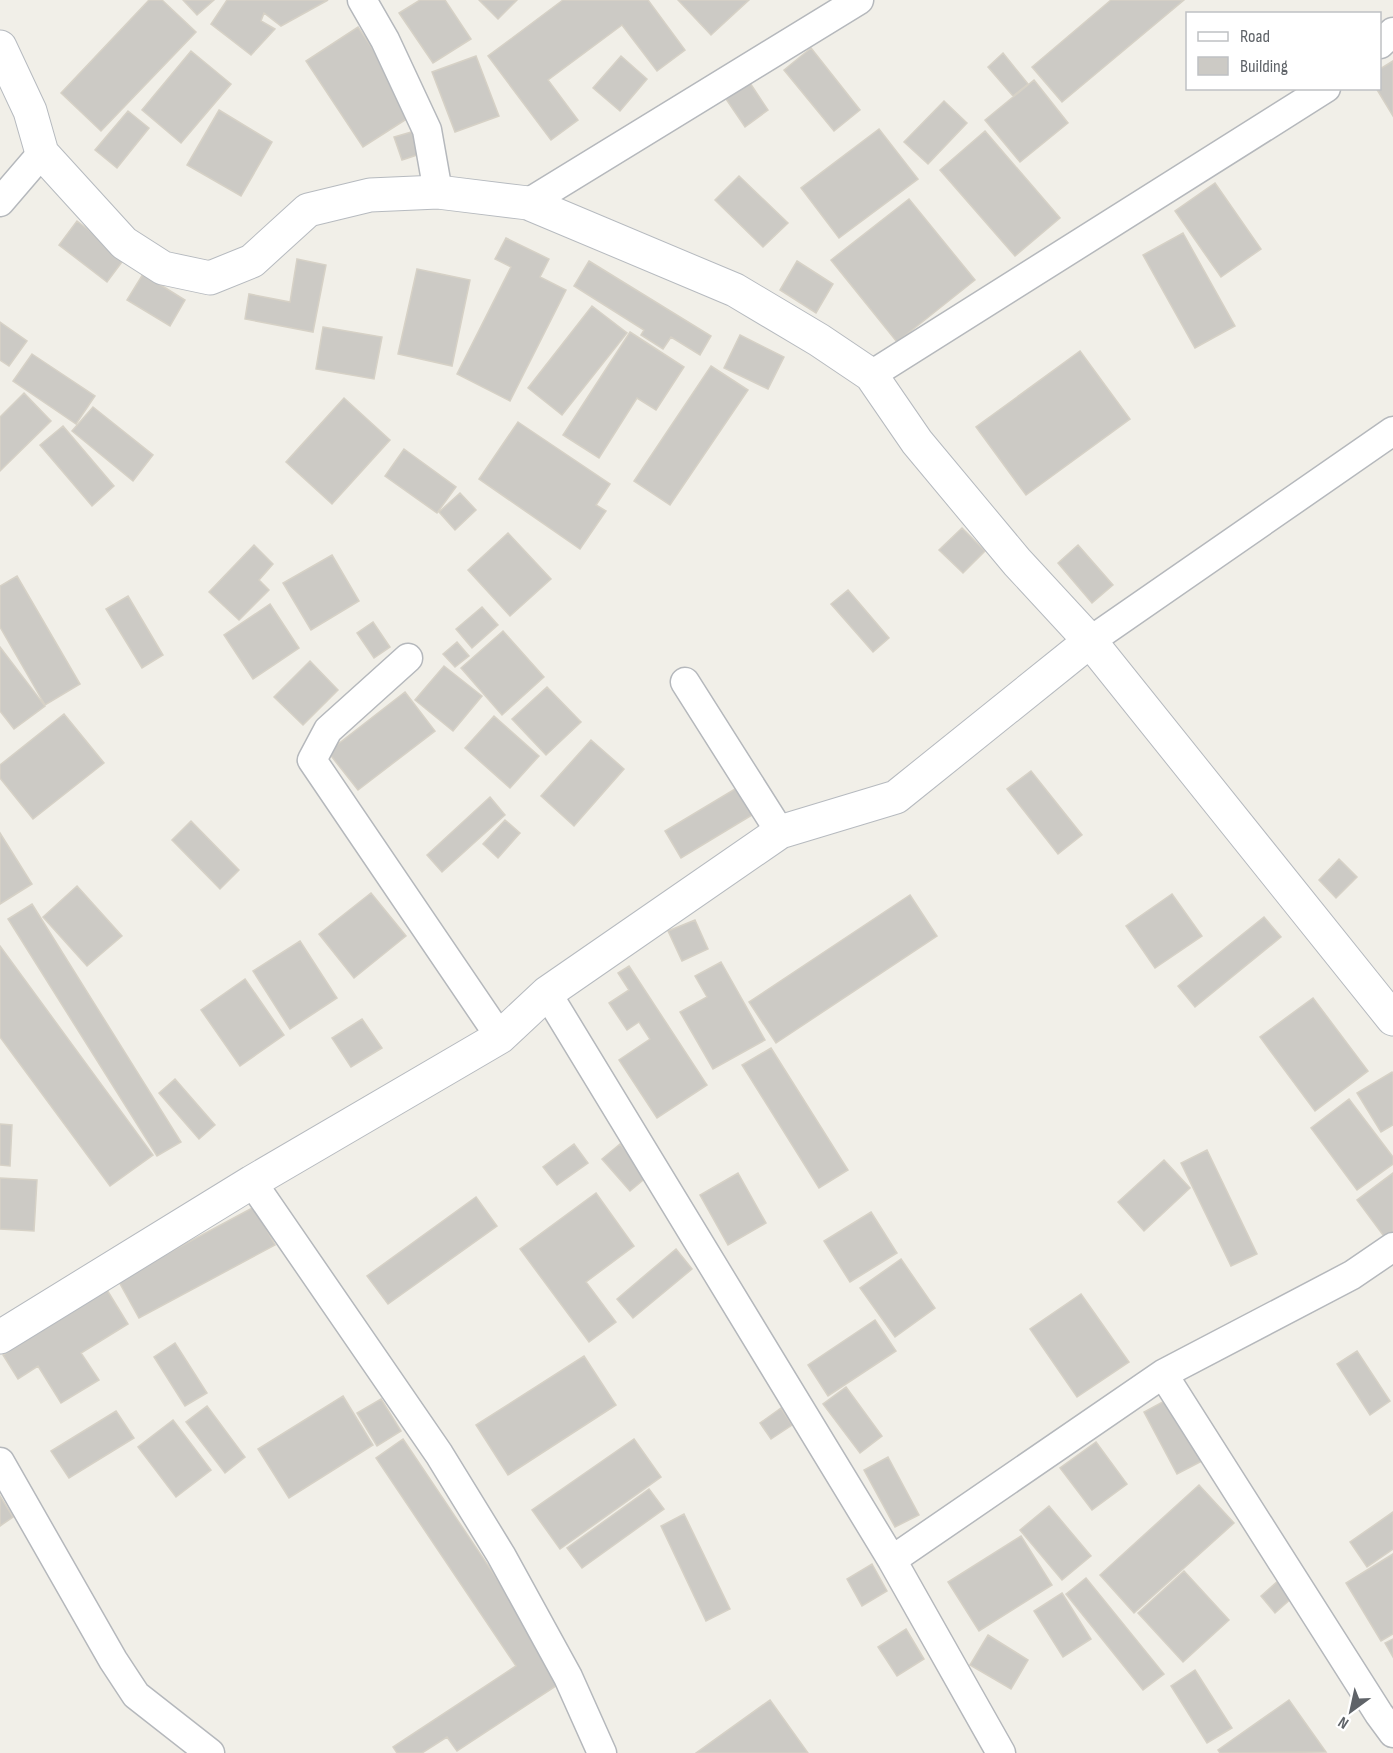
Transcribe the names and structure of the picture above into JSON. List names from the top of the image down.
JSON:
{
  "legend": ["Road", "Building"],
  "north": "bottom left"
}
